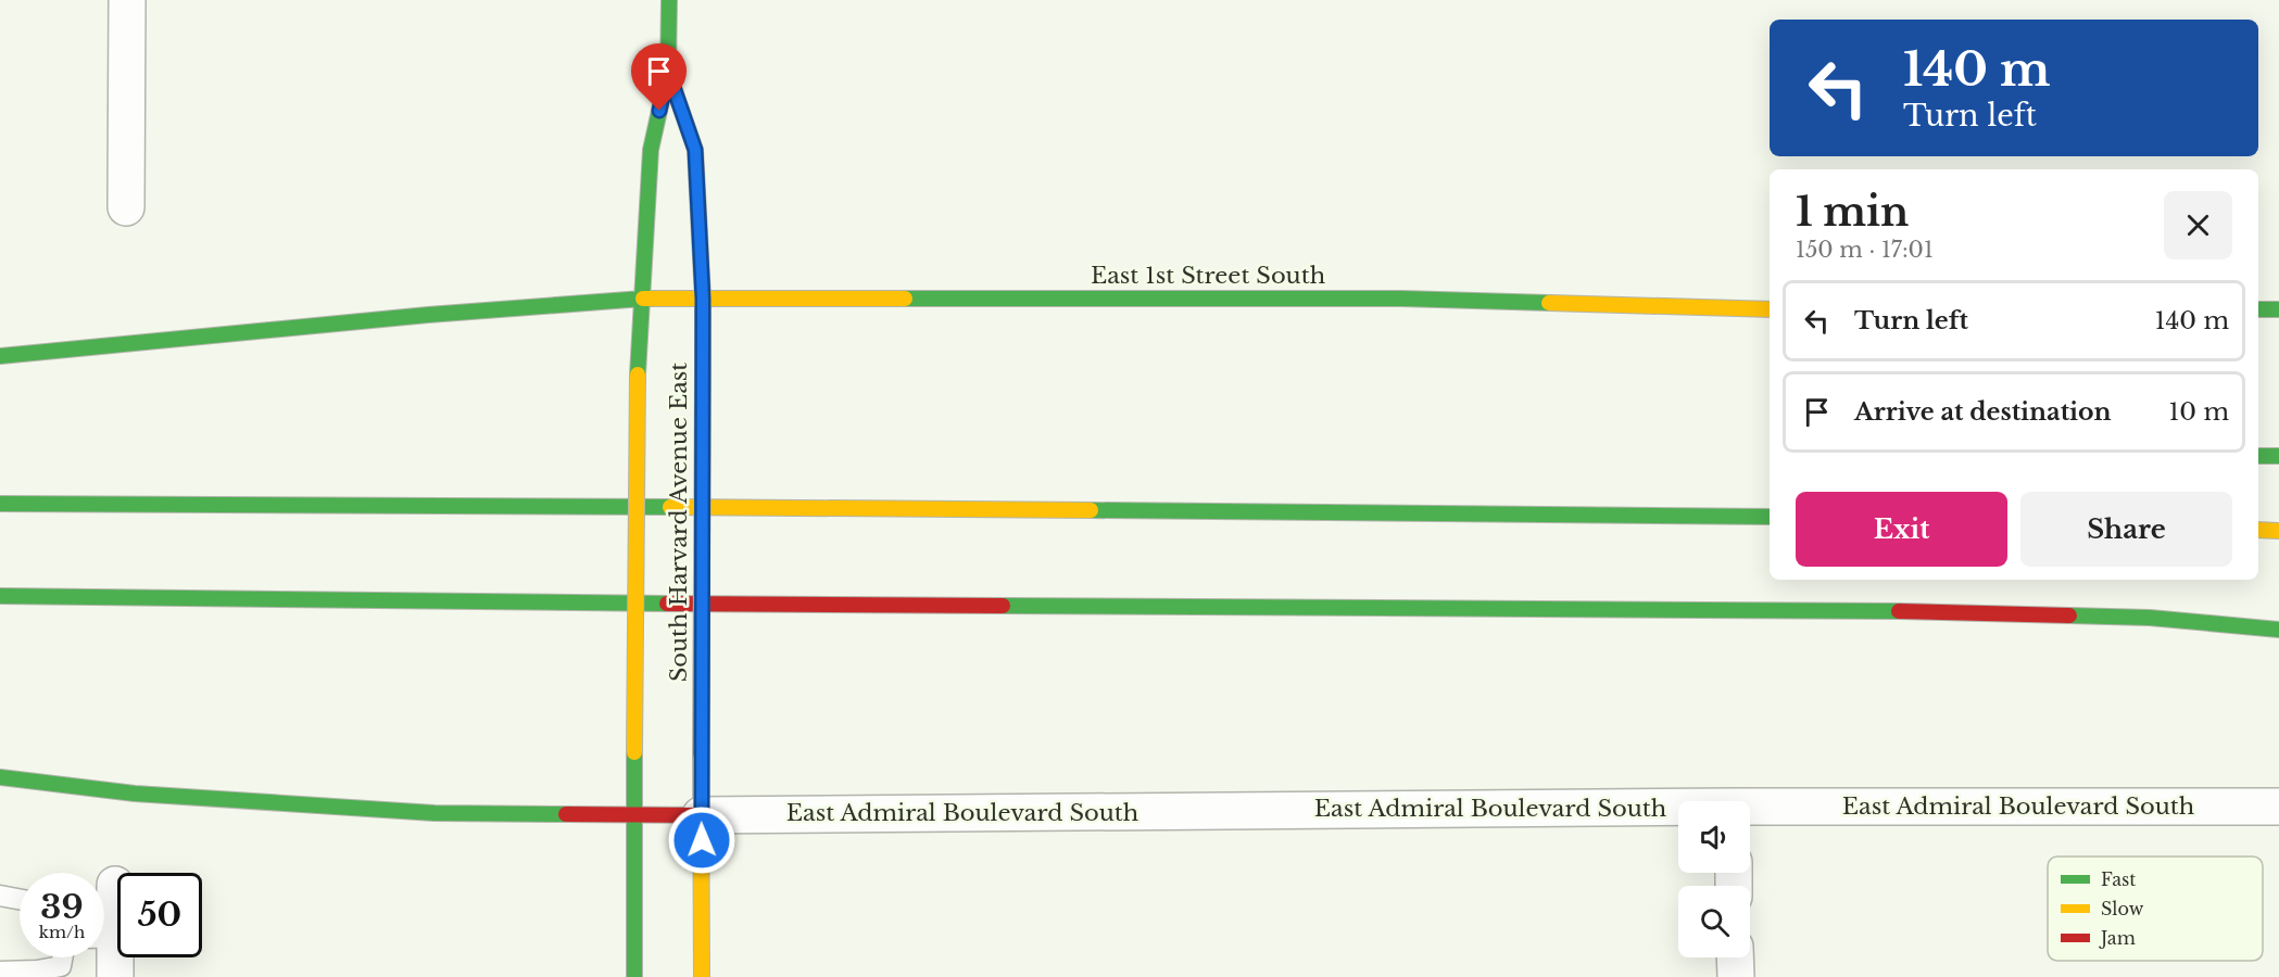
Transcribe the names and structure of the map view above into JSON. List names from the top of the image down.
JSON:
{
  "streets": {
    "main road": ["East 1st Street South", "South Harvard Avenue East"],
    "street": ["East Admiral Boulevard South"]
  },
  "crossings": [
    ["East 1st Street South", "South Harvard Avenue East"],
    ["South Harvard Avenue East", "East Admiral Boulevard South"]
  ],
  "legend": ["Fast", "Slow", "Jam"],
  "page": {
    "turn": ["140 m", "Turn left"],
    "heading": ["1 min", "150 m · 17:01"],
    "list": [
      {
        "name": "Turn left",
        "value": "140 m"
      },
      {
        "name": "Arrive at destination",
        "value": "10 m"
      }
    ],
    "buttons": ["Exit", "Share"],
    "speed": "39 km/h",
    "limit": "50"
  }
}
